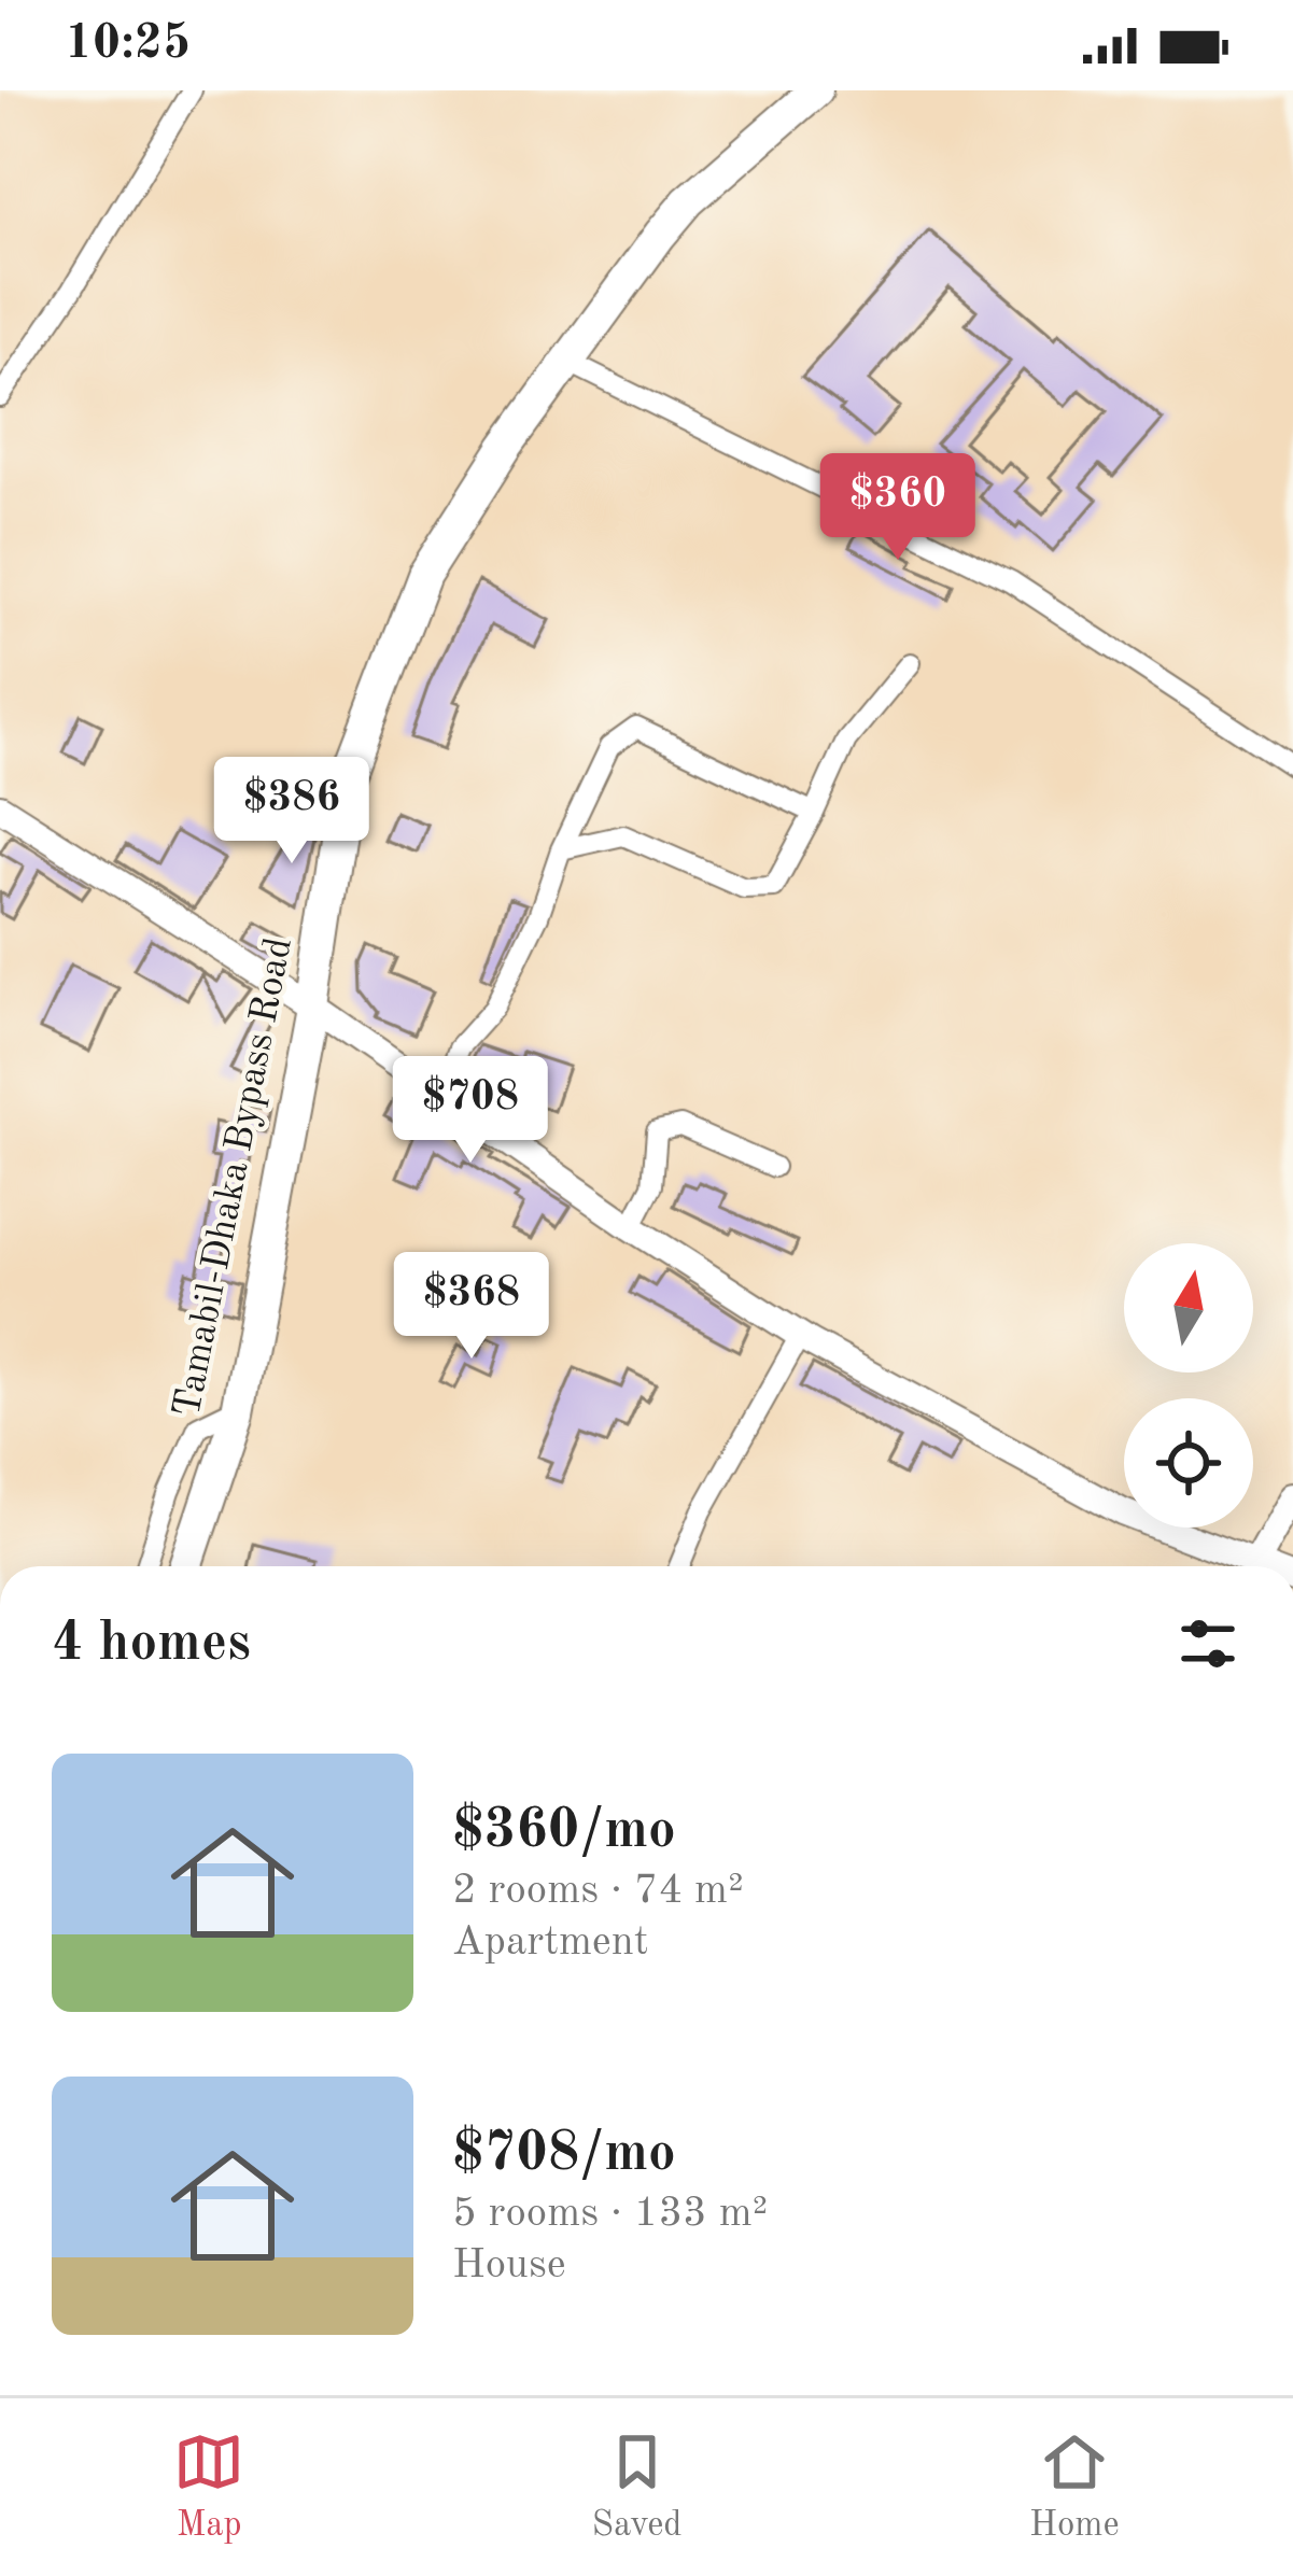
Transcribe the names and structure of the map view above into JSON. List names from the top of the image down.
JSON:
{
  "streets": {
    "highway": ["Tamabil-Dhaka Bypass Road"]
  },
  "north": "top",
  "page": {
    "status": "10:25",
    "price": [
      "$360",
      "$386",
      "$708",
      "$368"
    ],
    "heading": "4 homes",
    "list": [
      {
        "name": "$360/mo",
        "note": "2 rooms · 74 m² · Apartment"
      },
      {
        "name": "$708/mo",
        "note": "5 rooms · 133 m² · House"
      }
    ],
    "tabs": ["Map", "Saved", "Home"]
  }
}
